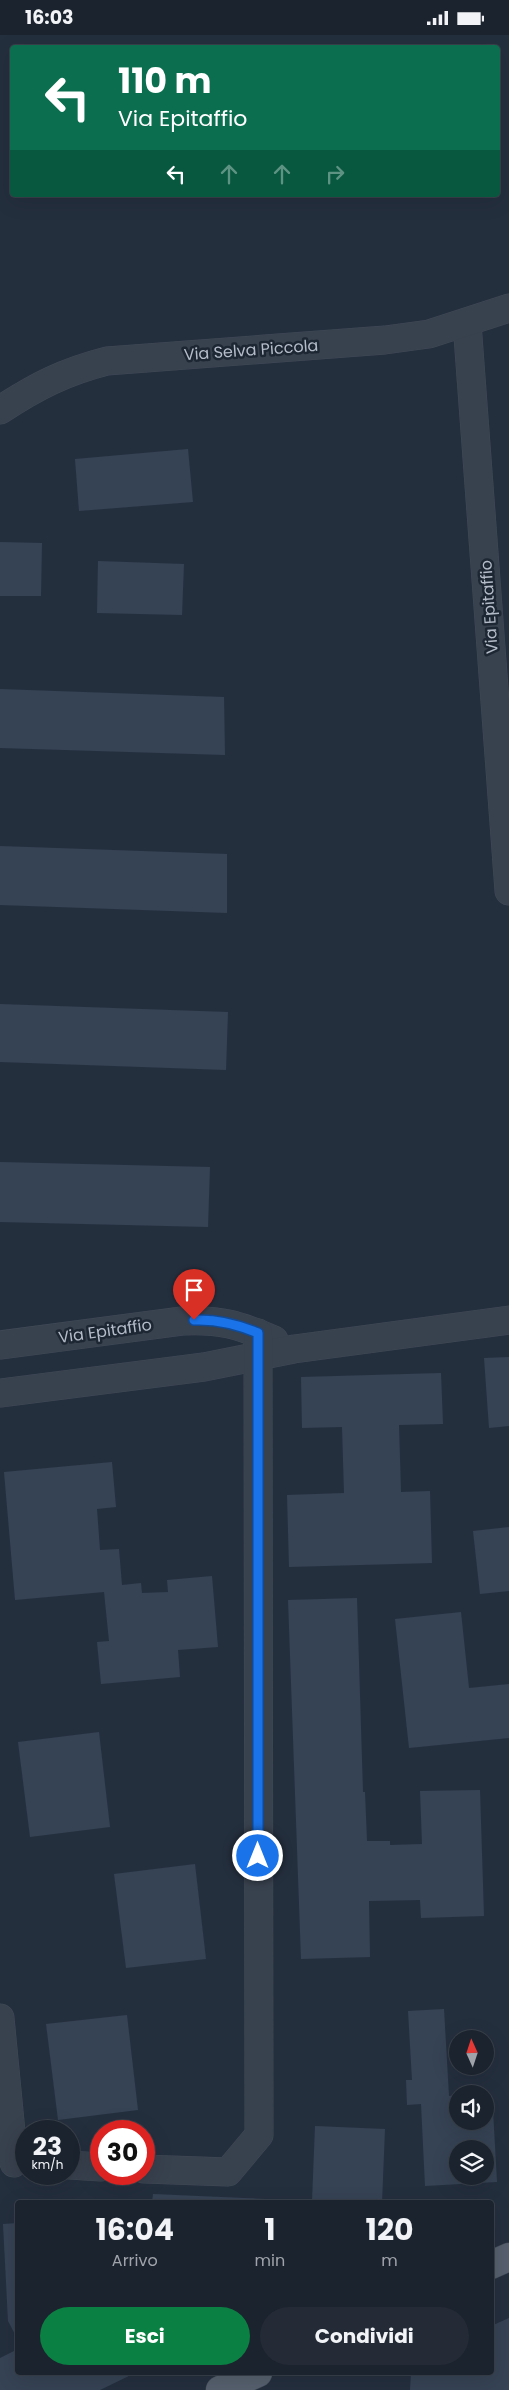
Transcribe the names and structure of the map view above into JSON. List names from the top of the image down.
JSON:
{
  "streets": {
    "street": ["Via Selva Piccola", "Via Epitaffio"]
  },
  "crossings": [
    ["Via Selva Piccola", "Via Epitaffio"]
  ],
  "north": "top",
  "page": {
    "status": "16:03",
    "turn": ["110 m", "Via Epitaffio"],
    "speed": "23 km/h",
    "limit": "30",
    "eta": [
      "16:04",
      "Arrivo",
      "1",
      "min",
      "120",
      "m"
    ],
    "buttons": ["Esci", "Condividi"]
  }
}
